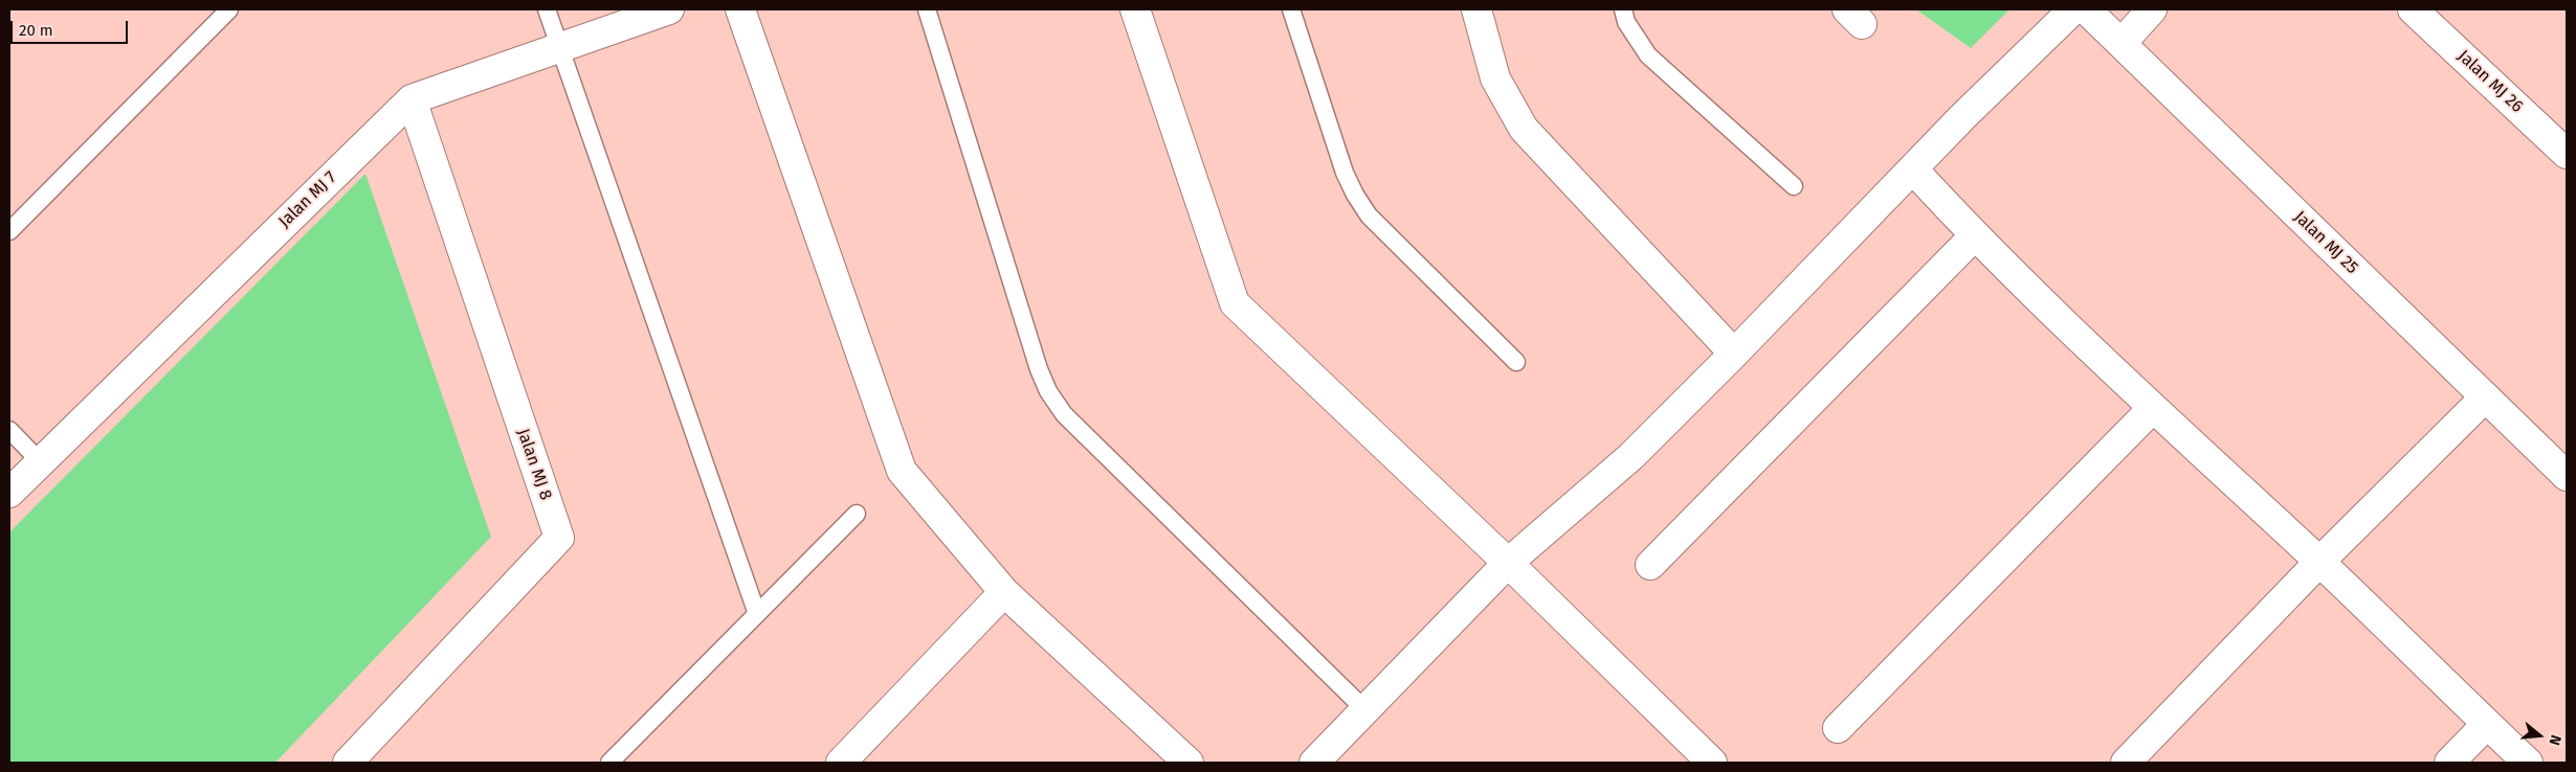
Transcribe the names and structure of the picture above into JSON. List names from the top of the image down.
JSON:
{
  "streets": {
    "street": [
      "Jalan MJ 26",
      "Jalan MJ 7",
      "Jalan MJ 25",
      "Jalan MJ 8"
    ]
  },
  "crossings": [
    ["Jalan MJ 7", "Jalan MJ 8"]
  ],
  "scale_bar": "20 m",
  "north": "right"
}
